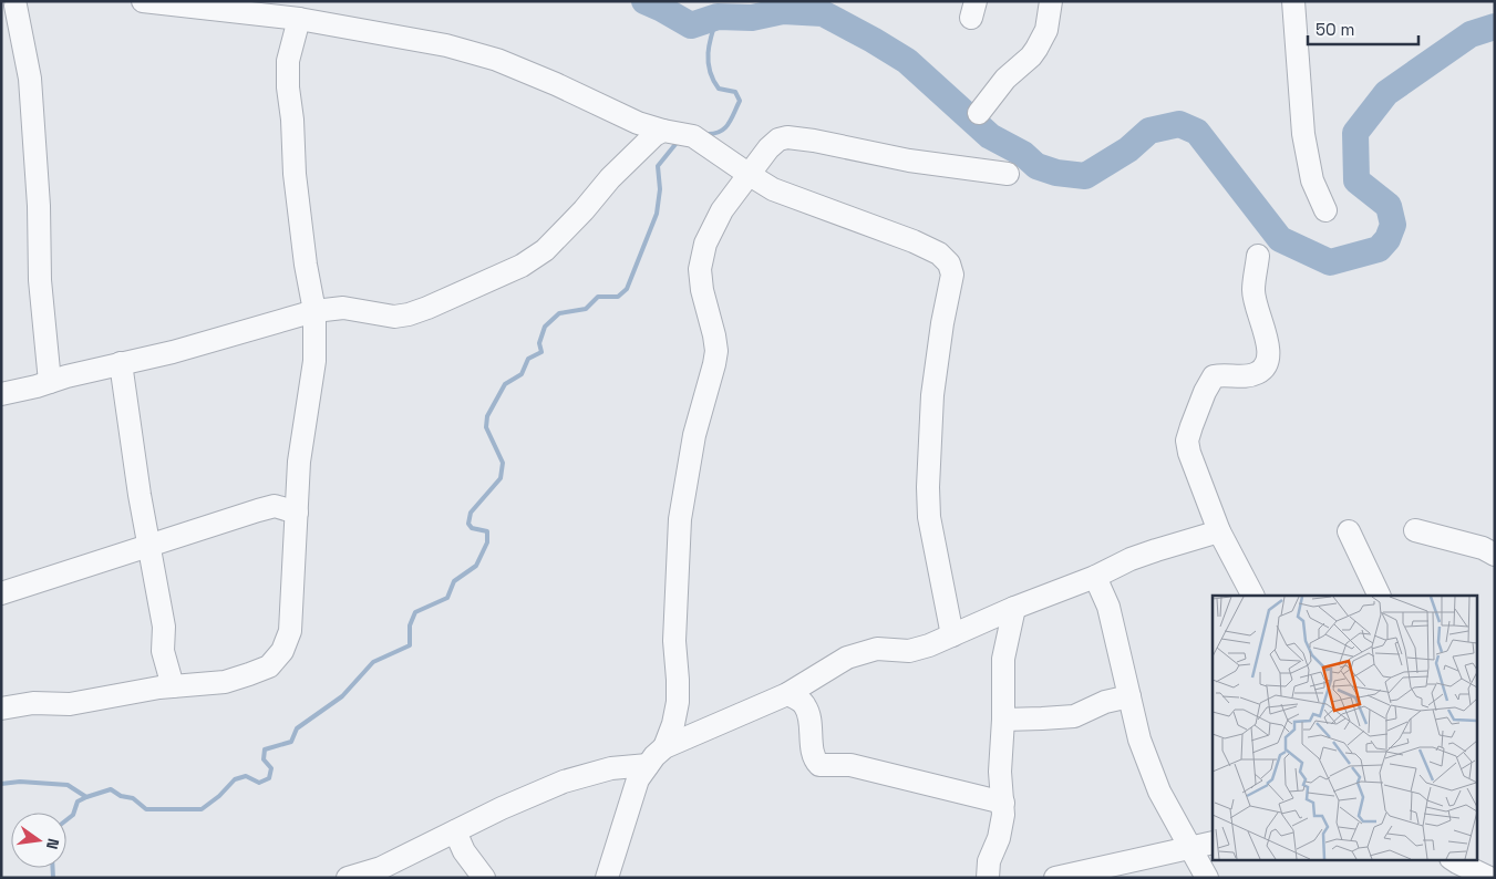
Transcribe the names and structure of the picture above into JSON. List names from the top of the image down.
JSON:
{
  "scale_bar": "50 m",
  "north": "right"
}
